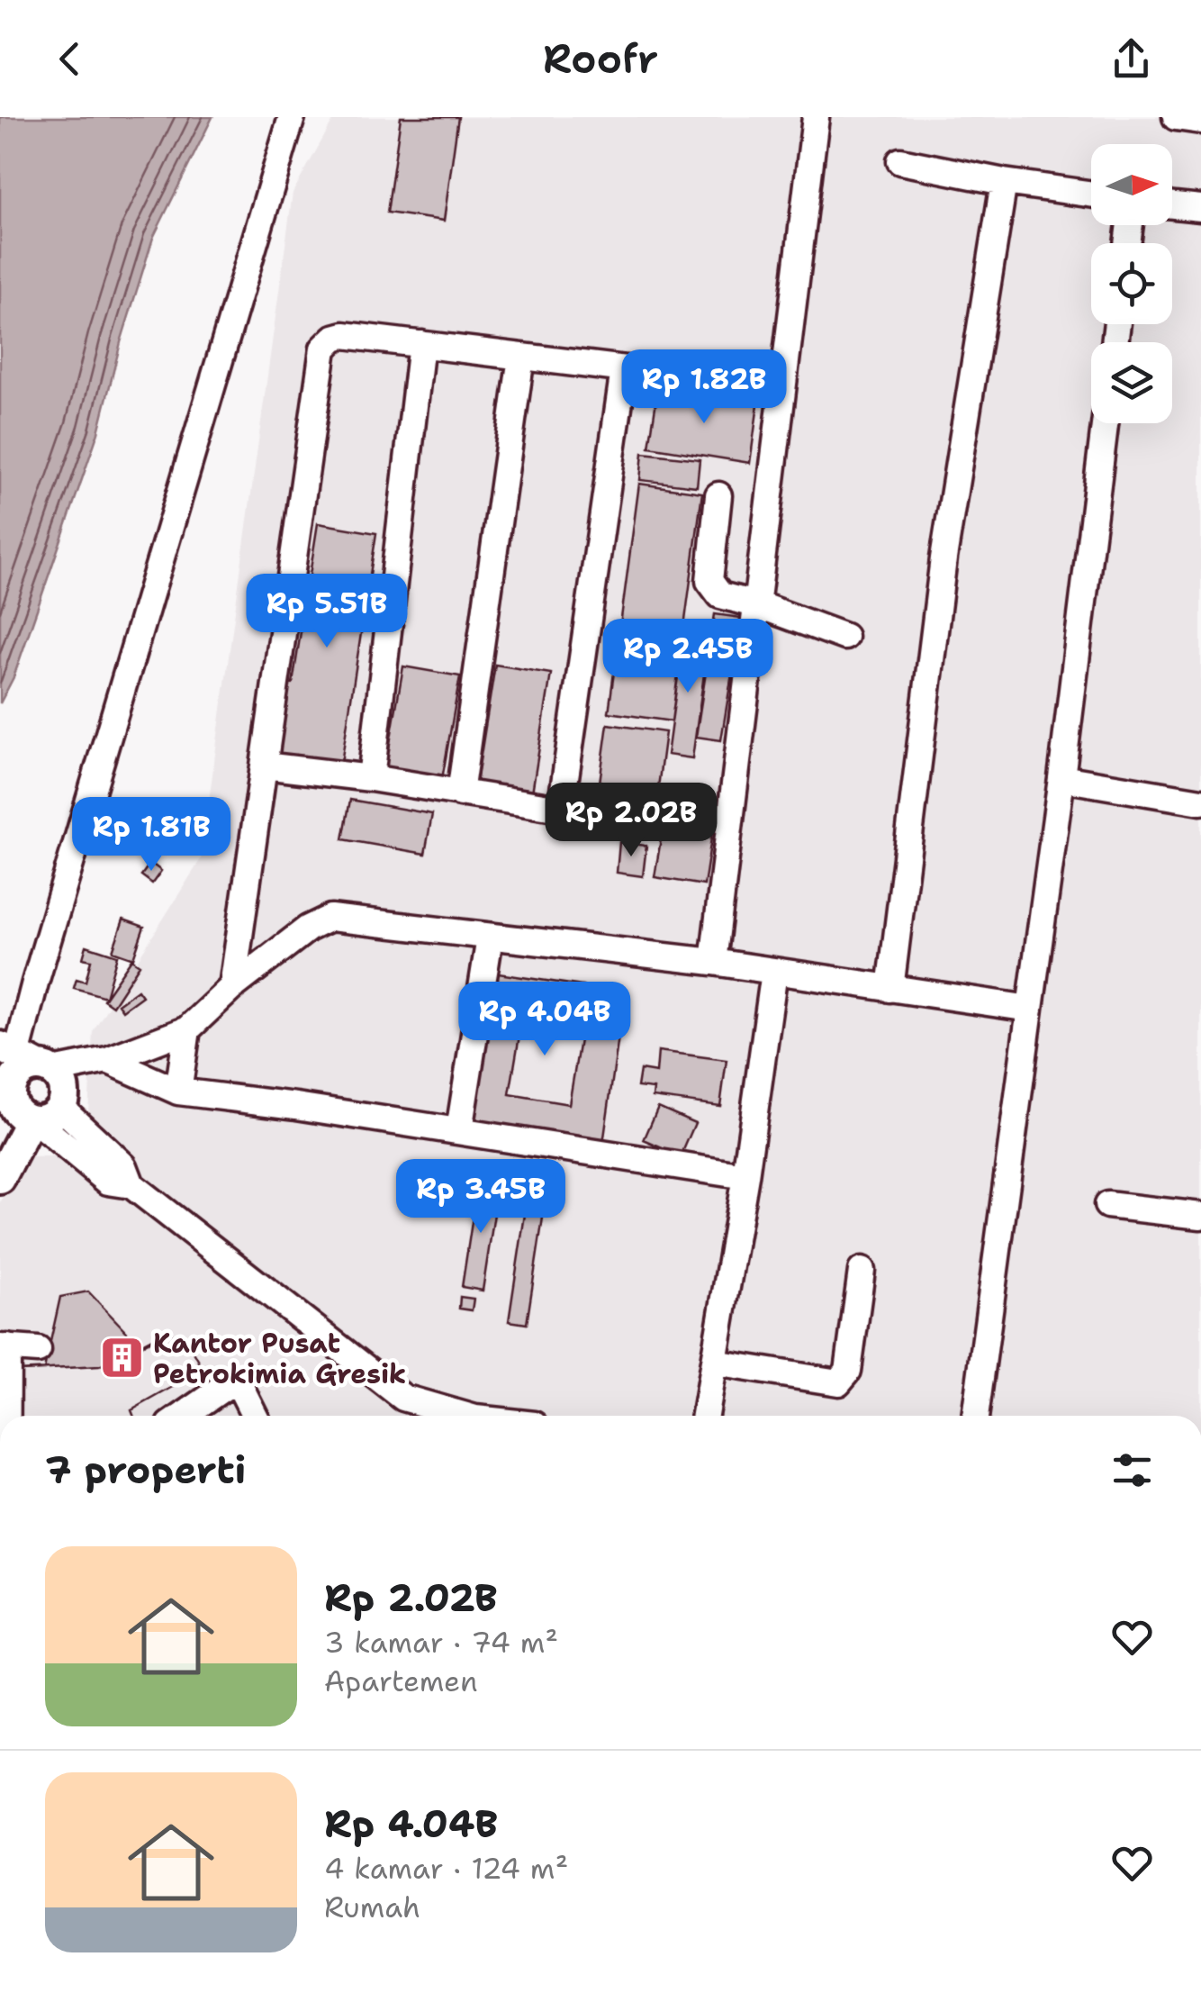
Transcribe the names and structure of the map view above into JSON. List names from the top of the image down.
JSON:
{
  "places": {
    "building": ["Kantor Pusat Petrokimia Gresik"]
  },
  "north": "right",
  "page": {
    "header": "Roofr",
    "price": [
      "Rp 1.82B",
      "Rp 5.51B",
      "Rp 2.45B",
      "Rp 2.02B",
      "Rp 1.81B",
      "Rp 4.04B",
      "Rp 3.45B"
    ],
    "heading": "7 properti",
    "list": [
      {
        "name": "Rp 2.02B",
        "note": "3 kamar · 74 m² · Apartemen"
      },
      {
        "name": "Rp 4.04B",
        "note": "4 kamar · 124 m² · Rumah"
      }
    ]
  }
}
